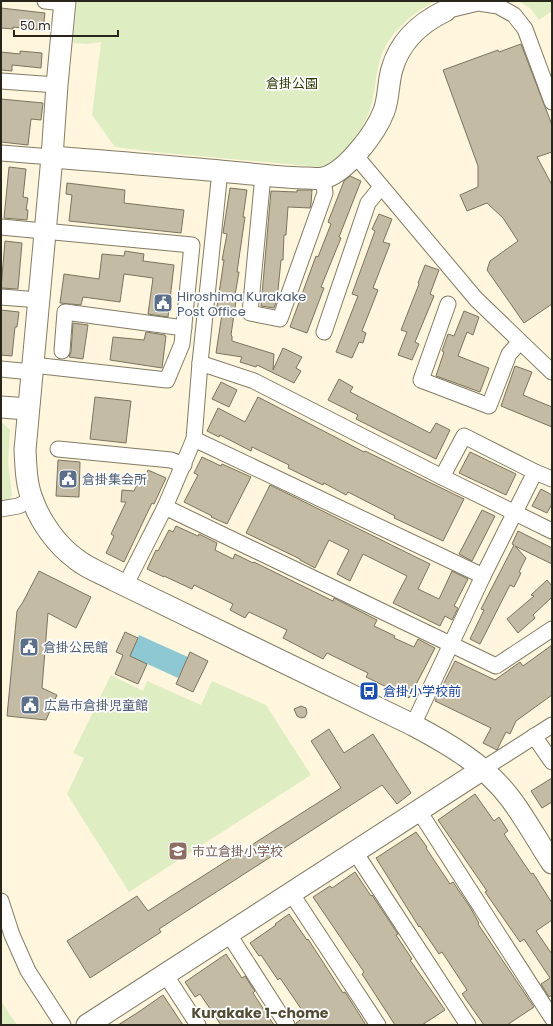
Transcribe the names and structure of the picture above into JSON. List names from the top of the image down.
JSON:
{
  "districts": ["Kurakake 1-chome"],
  "parks": ["倉掛公園"],
  "places": {
    "public building": [
      "Hiroshima Kurakake Post Office",
      "倉掛集会所",
      "倉掛公民館",
      "広島市倉掛児童館"
    ],
    "bus stop": ["倉掛小学校前"],
    "school or university": ["市立倉掛小学校"]
  },
  "scale_bar": "50 m"
}
